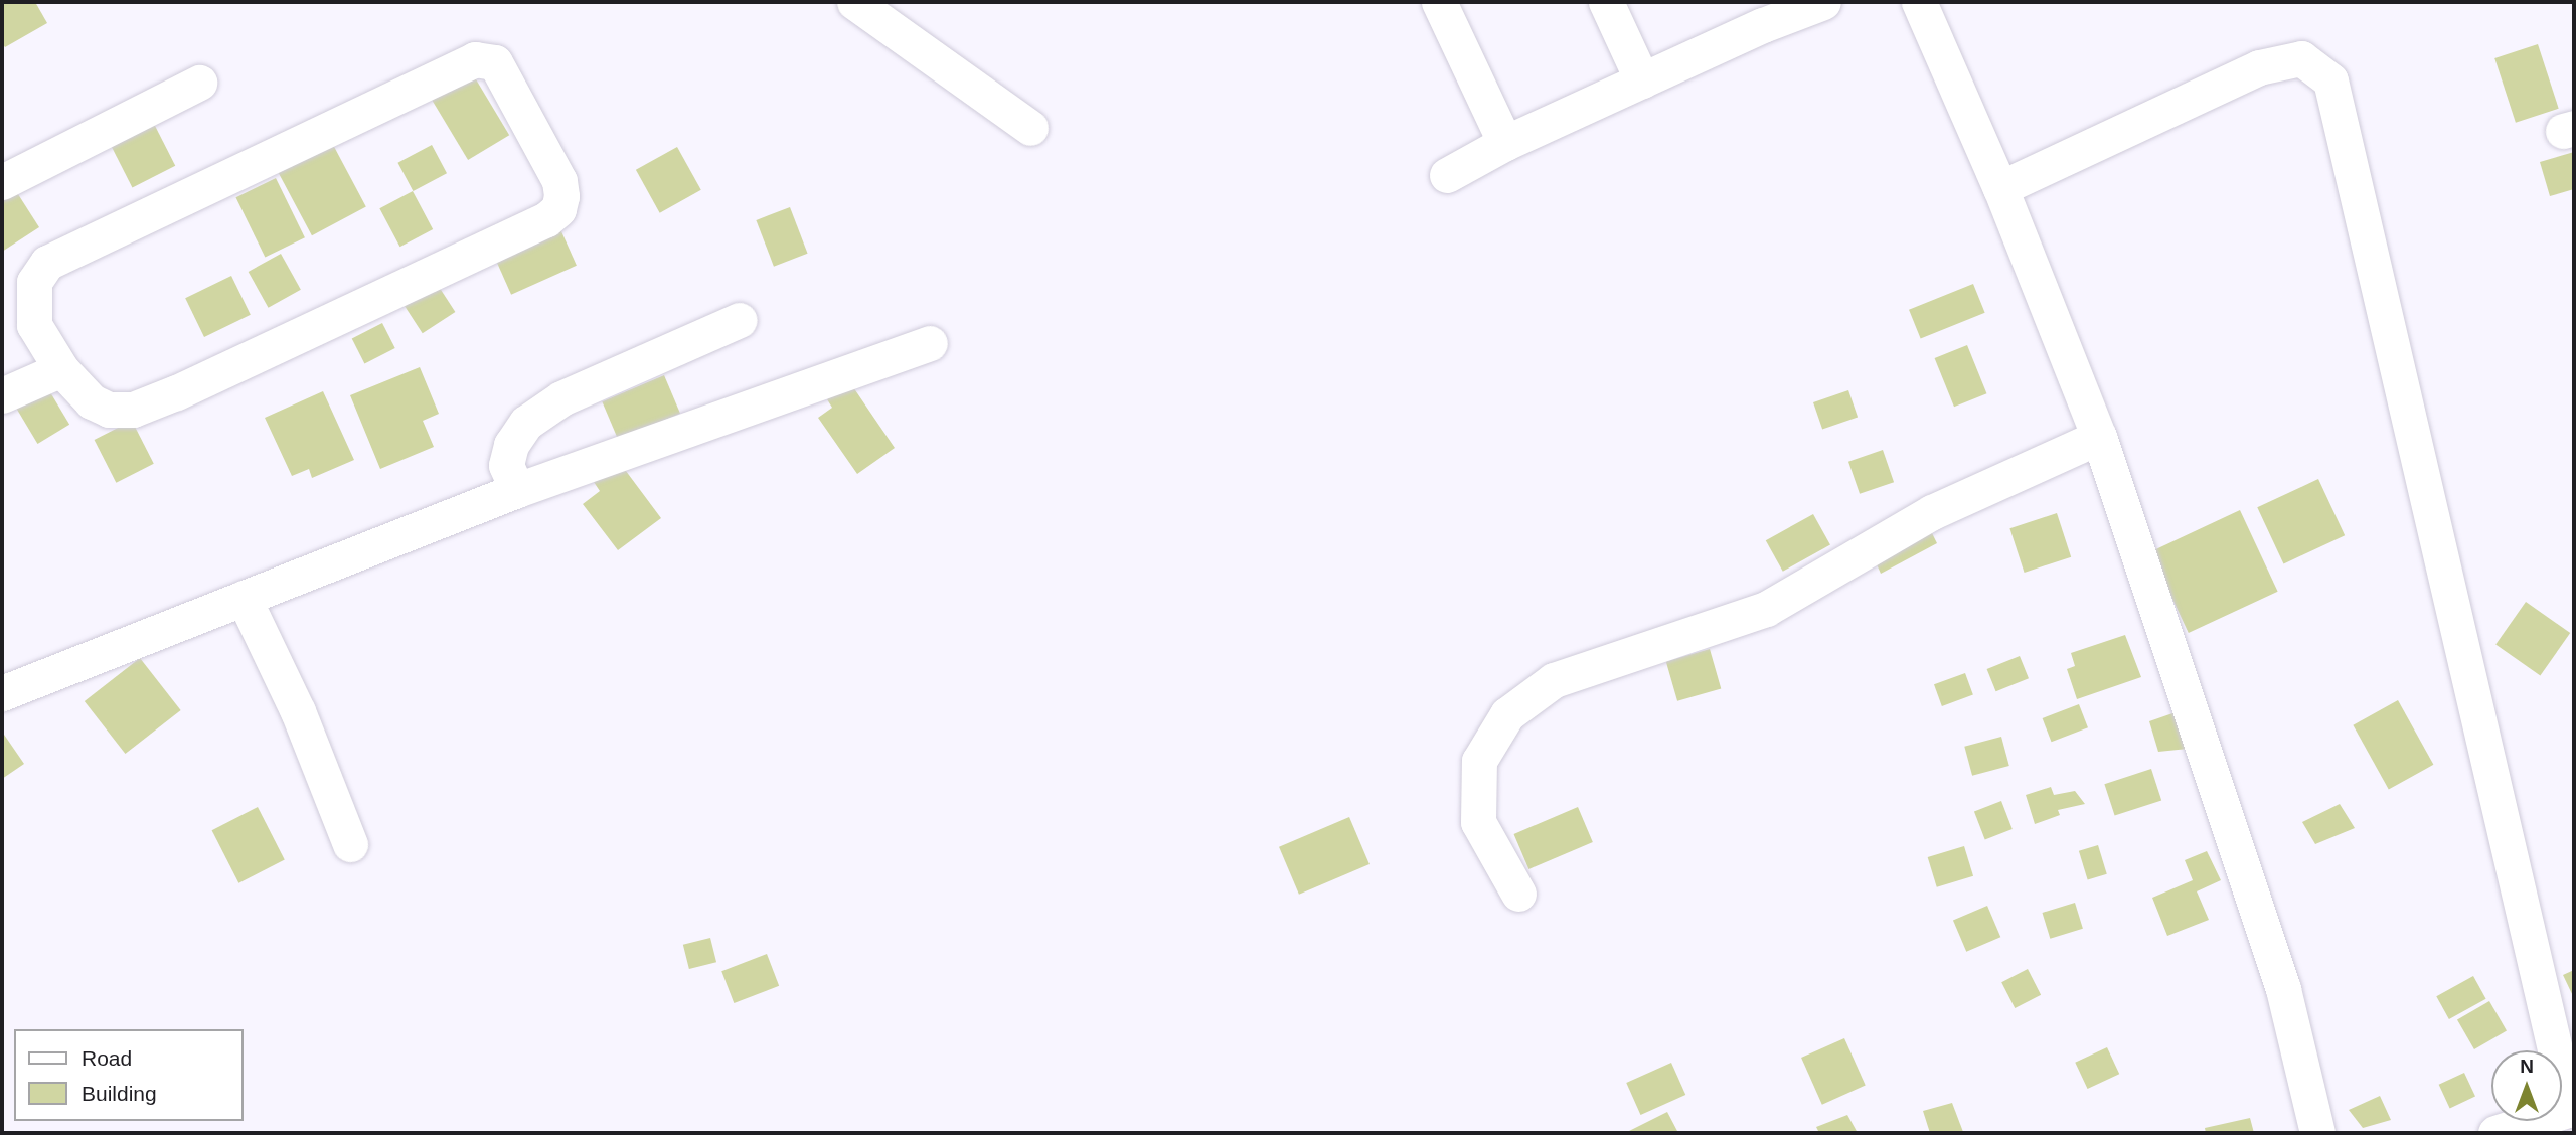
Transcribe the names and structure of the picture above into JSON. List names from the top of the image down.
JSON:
{
  "legend": ["Road", "Building"],
  "north": "top"
}
